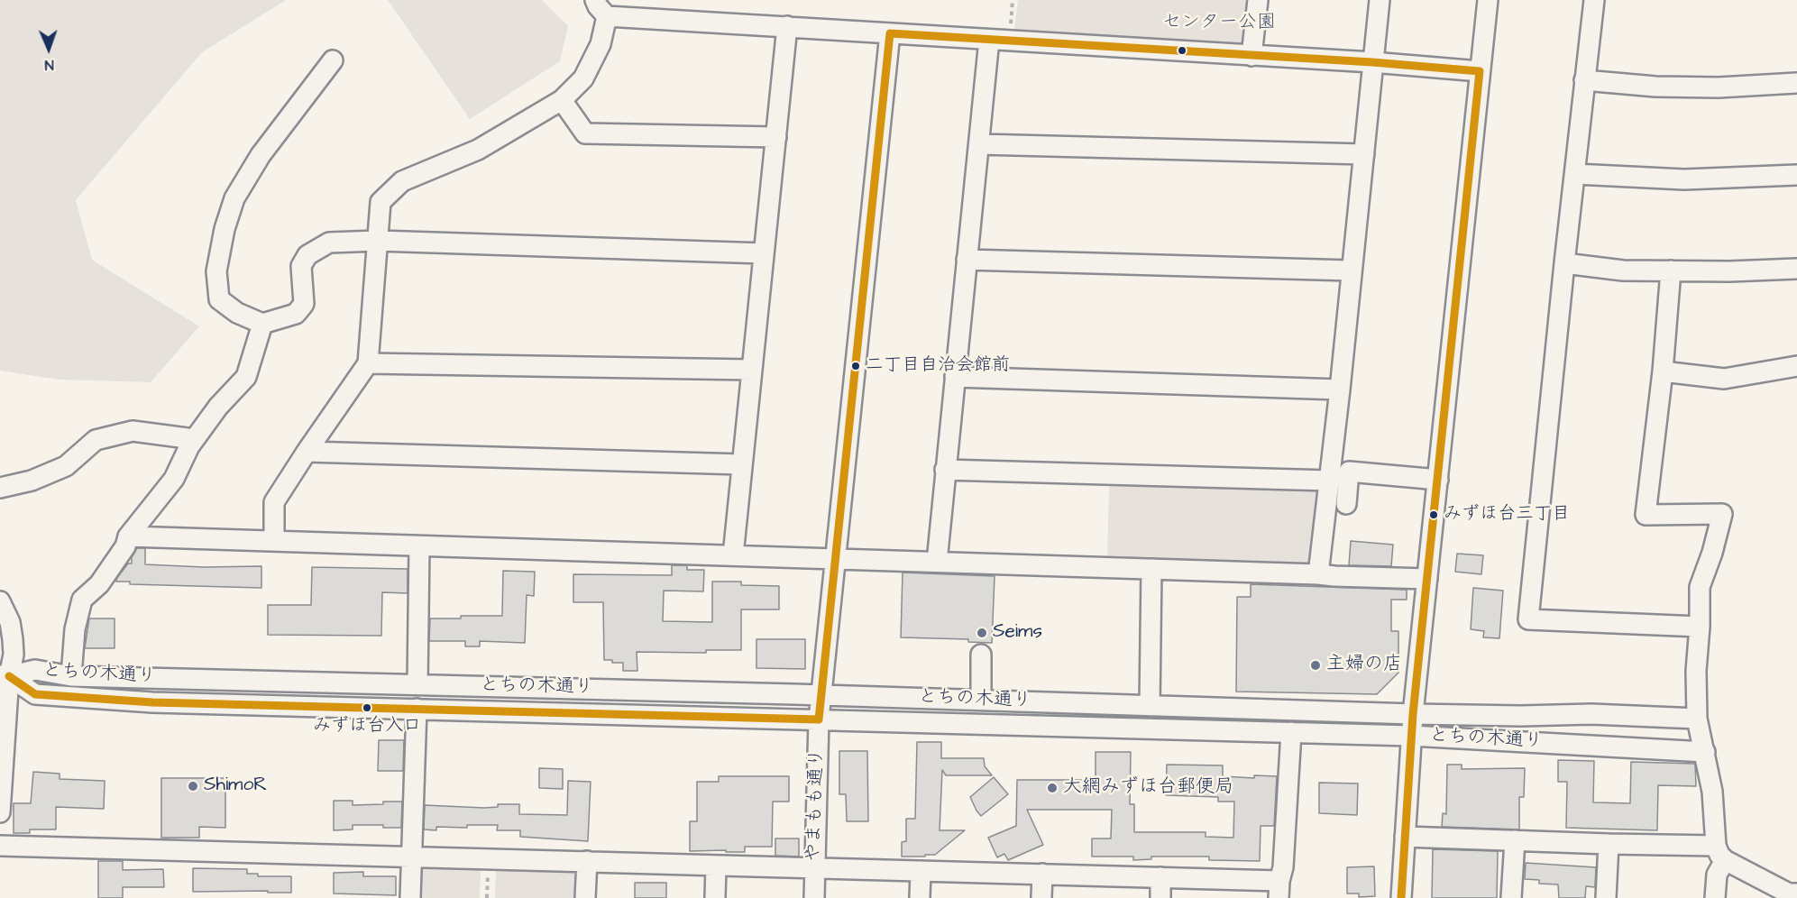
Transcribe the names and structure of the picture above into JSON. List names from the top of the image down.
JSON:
{
  "streets": {
    "street": ["とちの木通り", "やまもも通り"]
  },
  "crossings": [
    ["とちの木通り", "やまもも通り"]
  ],
  "parks": ["センター公園"],
  "places": [
    "二丁目自治会館前",
    "みずほ台三丁目",
    "Seims",
    "主婦の店",
    "みずほ台入口",
    "ShimoR",
    "大網みずほ台郵便局"
  ],
  "north": "bottom"
}
